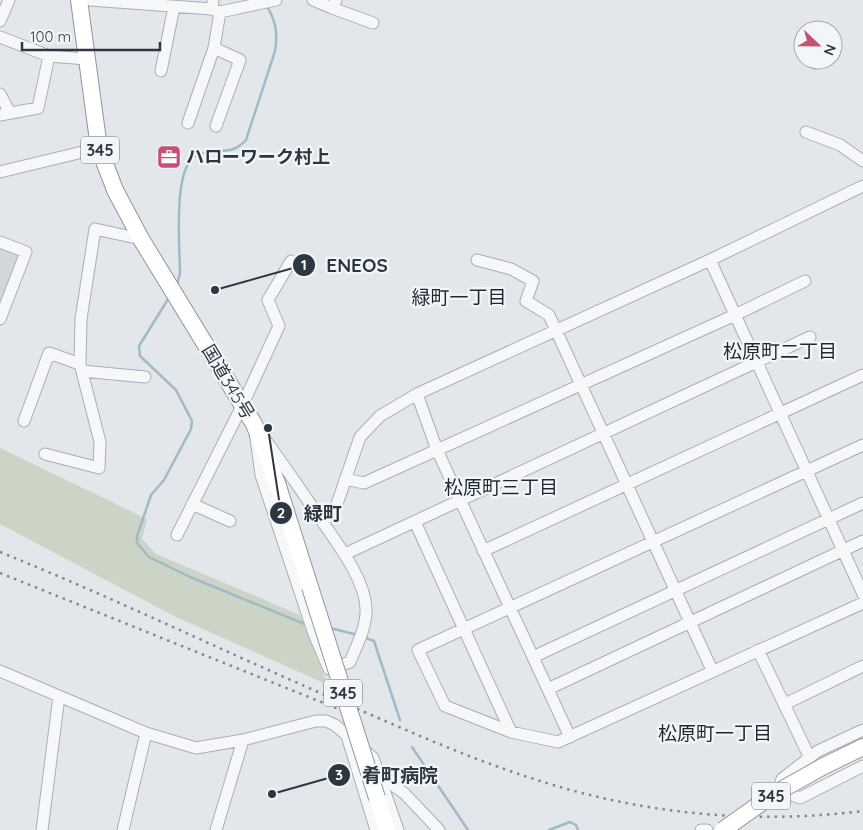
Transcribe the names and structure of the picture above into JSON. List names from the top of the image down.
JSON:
{
  "streets": {
    "highway": ["345", "国道345号"]
  },
  "districts": [
    "緑町一丁目",
    "松原町二丁目",
    "松原町三丁目",
    "松原町一丁目"
  ],
  "places": {
    "office": ["ハローワーク村上"],
    "other": ["ENEOS", "緑町", "肴町病院"]
  },
  "scale_bar": "100 m",
  "north": "right"
}
